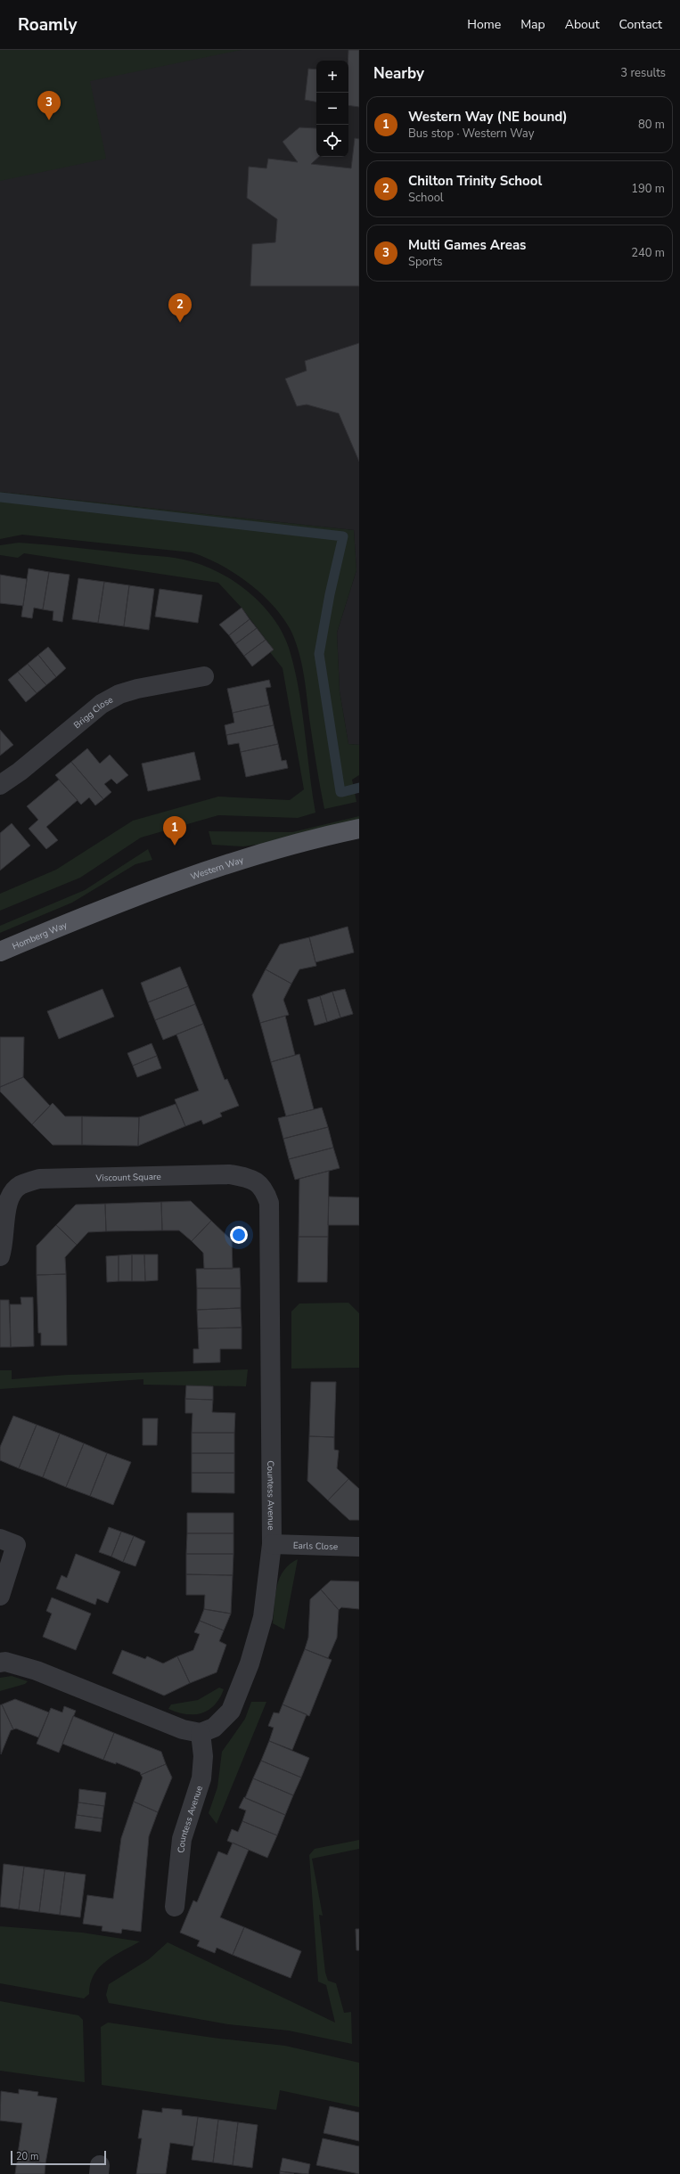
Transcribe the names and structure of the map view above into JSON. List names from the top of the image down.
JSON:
{
  "streets": {
    "main road": ["Western Way", "Homberg Way"],
    "street": [
      "Brigg Close",
      "Viscount Square",
      "Countess Avenue",
      "Earls Close"
    ]
  },
  "crossings": [
    ["Western Way", "Homberg Way"],
    ["Viscount Square", "Countess Avenue"],
    ["Countess Avenue", "Earls Close"]
  ],
  "scale_bar": "20 m",
  "page": {
    "header": "Roamly",
    "nav": [
      "Home",
      "Map",
      "About",
      "Contact"
    ],
    "heading": ["Nearby", "3 results"],
    "map_buttons": ["+", "−"],
    "pins": ["3", "2", "1"],
    "list": [
      {
        "mark": "1",
        "name": "Western Way (NE bound)",
        "note": "Bus stop · Western Way",
        "value": "80 m"
      },
      {
        "mark": "2",
        "name": "Chilton Trinity School",
        "note": "School",
        "value": "190 m"
      },
      {
        "mark": "3",
        "name": "Multi Games Areas",
        "note": "Sports",
        "value": "240 m"
      }
    ],
    "scale": "20 m"
  }
}
